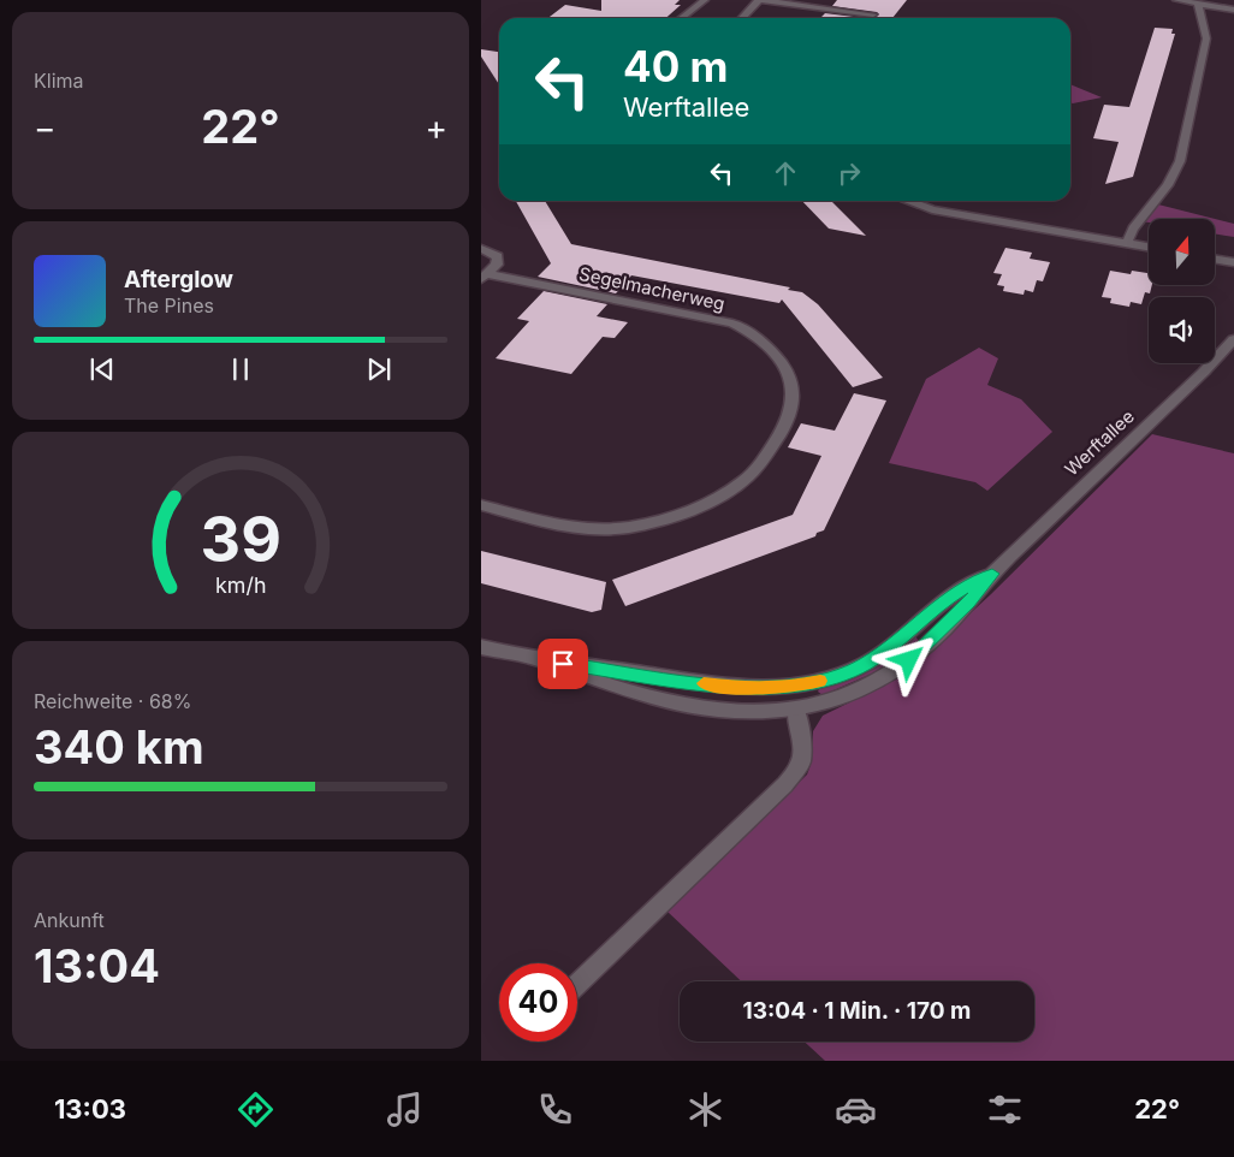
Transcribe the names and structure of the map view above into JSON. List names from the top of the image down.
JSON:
{
  "streets": {
    "street": ["Segelmacherweg", "Werftallee"]
  },
  "north": "top",
  "page": {
    "tile": [
      "Klima",
      ["Reichweite · 68%", "340 km"],
      ["Ankunft", "13:04"]
    ],
    "turn": ["40 m", "Werftallee"],
    "heat": ["−", "22°", "+"],
    "song": ["Afterglow", "The Pines"],
    "limit": "40",
    "trip": "13:04 · 1 Min. · 170 m",
    "tabs": ["13:03", "22°"],
    "gauge": ["39", "km/h"]
  }
}
